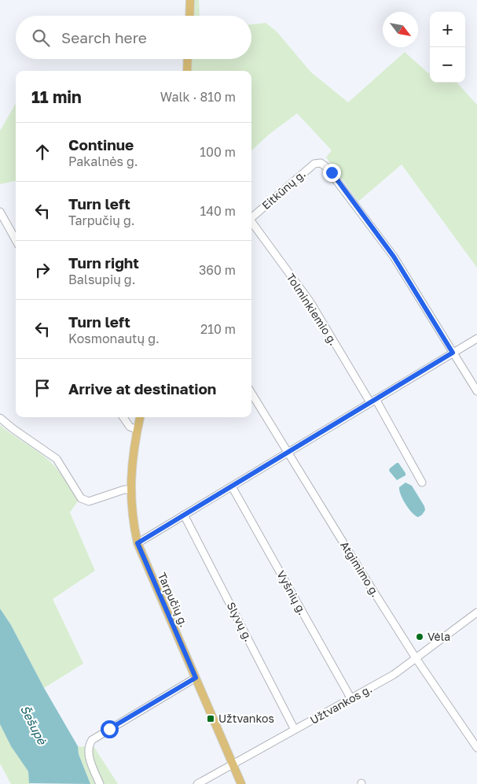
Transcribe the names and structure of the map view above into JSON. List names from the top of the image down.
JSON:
{
  "streets": {
    "main road": ["Tarpučių g."],
    "street": [
      "Eitkūnų g.",
      "Tolminkiemio g.",
      "Atgimimo g.",
      "Vyšnių g.",
      "Slyvų g.",
      "Užtvankos g."
    ]
  },
  "crossings": [
    ["Atgimimo g.", "Užtvankos g."],
    ["Vyšnių g.", "Užtvankos g."],
    ["Tarpučių g.", "Užtvankos g."],
    ["Slyvų g.", "Užtvankos g."]
  ],
  "water": ["Šešupė"],
  "places": {
    "other": ["Vėla"],
    "transit": ["Užtvankos"]
  },
  "north": "bottom right",
  "page": {
    "map_buttons": ["+", "−"],
    "search": "Search here",
    "heading": ["11 min", "Walk · 810 m"],
    "list": [
      ["Continue", "Pakalnės g.", "100 m"],
      ["Turn left", "Tarpučių g.", "140 m"],
      ["Turn right", "Balsupių g.", "360 m"],
      ["Turn left", "Kosmonautų g.", "210 m"],
      "Arrive at destination"
    ]
  }
}
